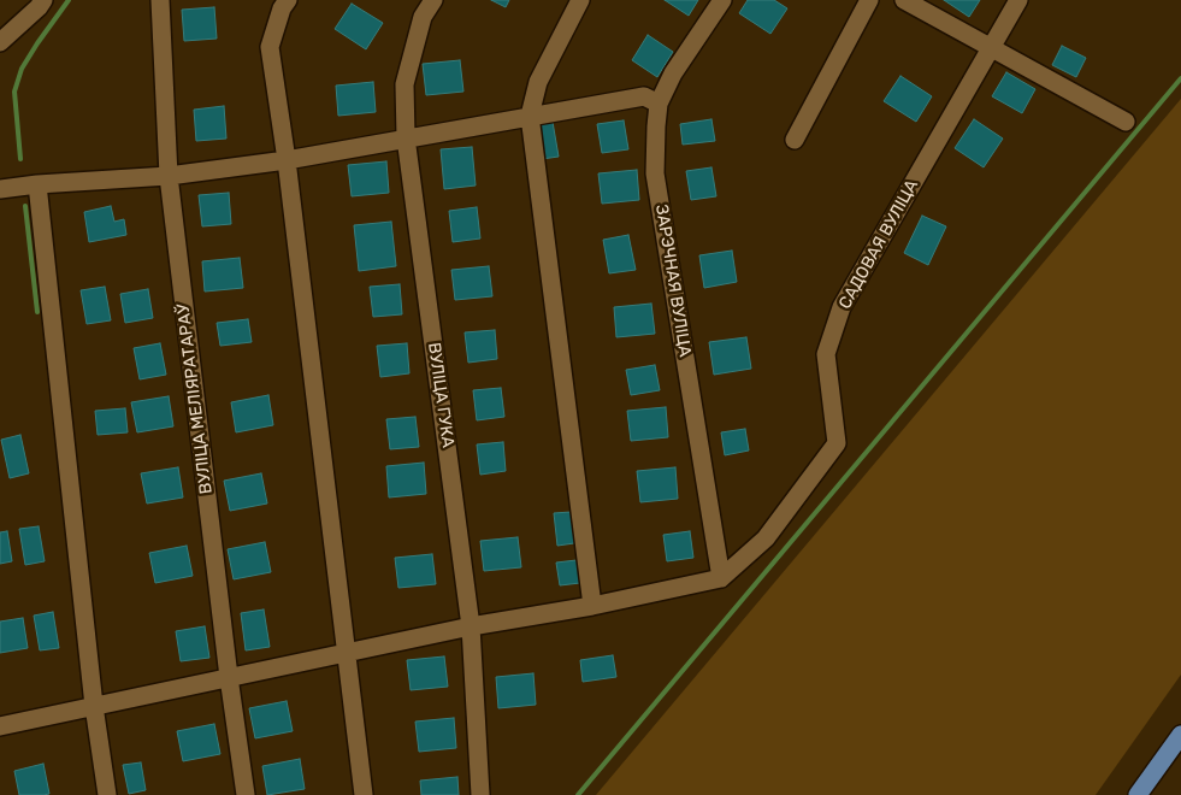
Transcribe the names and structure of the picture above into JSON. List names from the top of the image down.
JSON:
{
  "streets": {
    "street": [
      "САДОВАЯ ВУЛІЦА",
      "ЗАРЭЧНАЯ ВУЛІЦА",
      "ВУЛІЦА ГУКА",
      "ВУЛІЦА МЕЛІЯРАТАРАЎ"
    ]
  },
  "crossings": [
    ["САДОВАЯ ВУЛІЦА", "ЗАРЭЧНАЯ ВУЛІЦА"]
  ]
}
